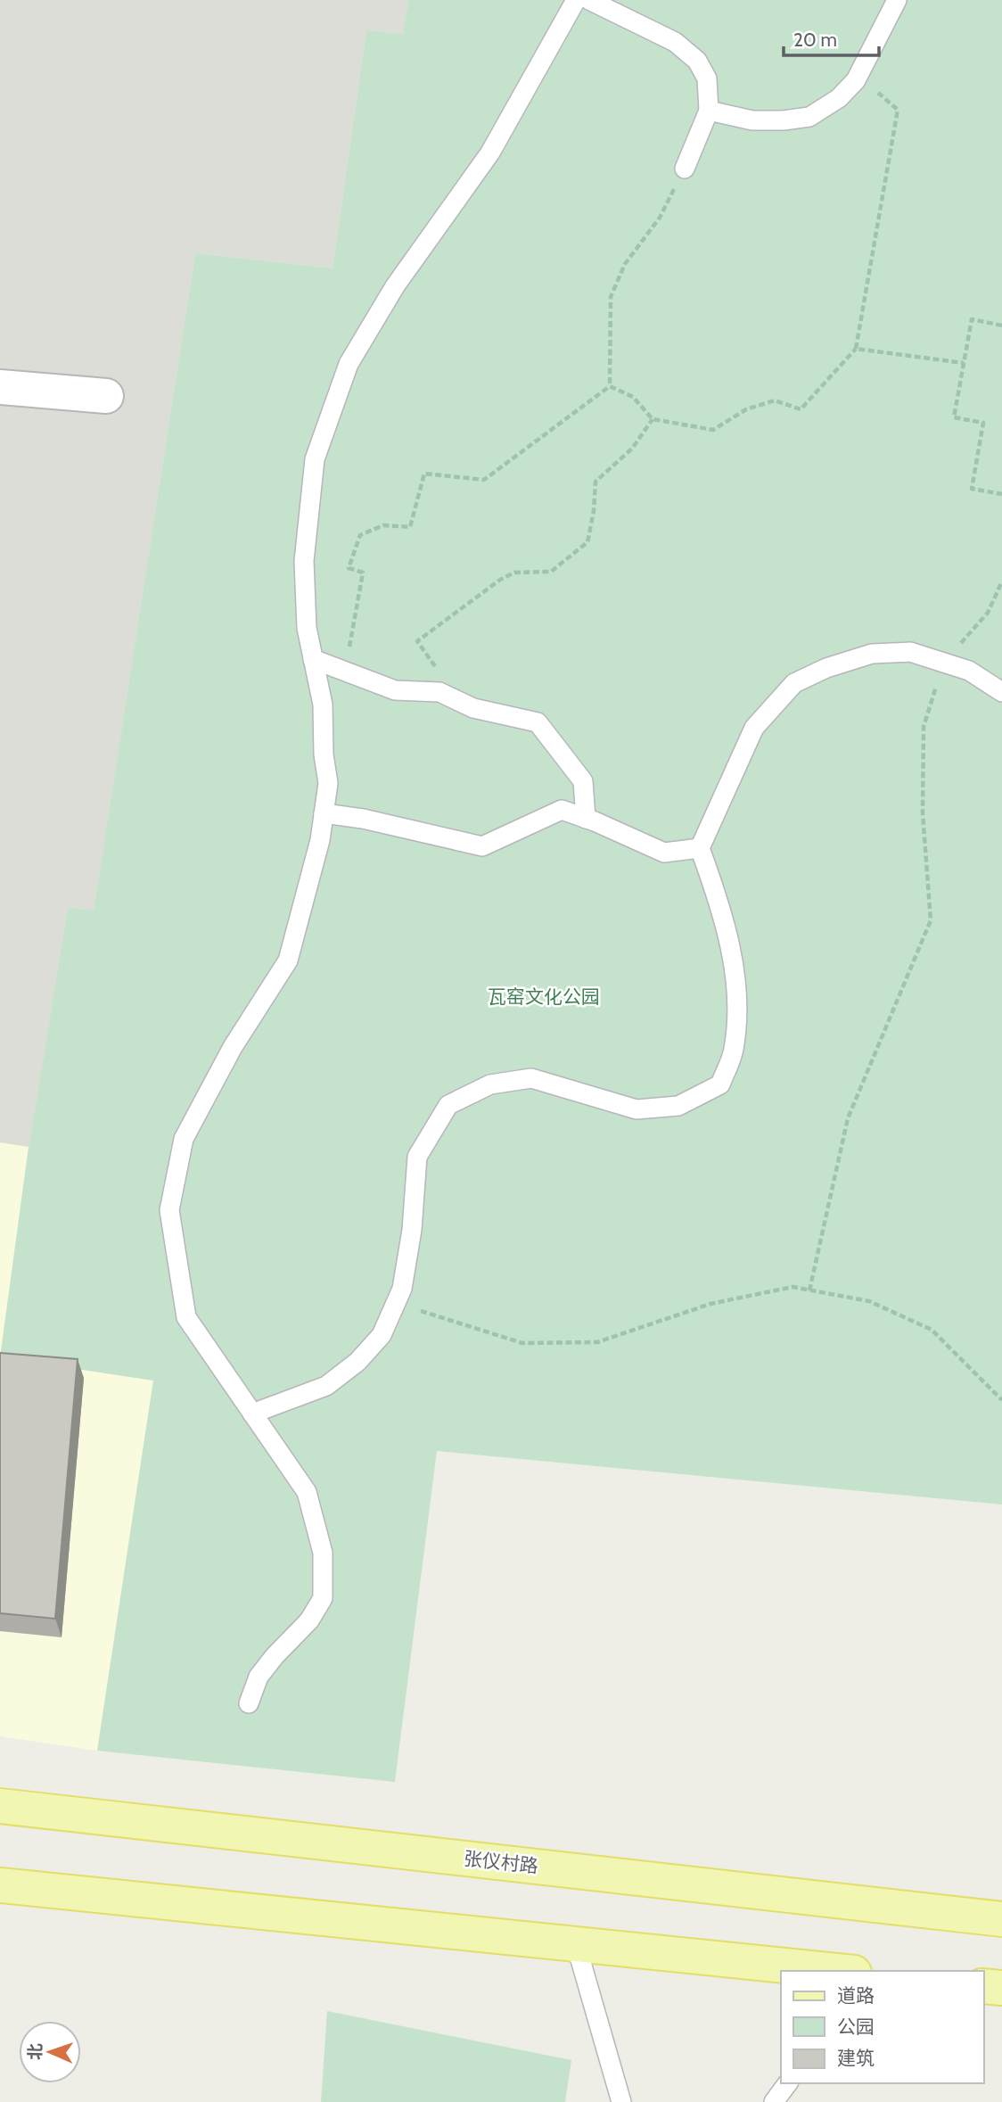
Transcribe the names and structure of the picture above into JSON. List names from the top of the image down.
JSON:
{
  "streets": {
    "main road": ["张仪村路"]
  },
  "parks": ["瓦窑文化公园"],
  "legend": ["道路", "公园", "建筑"],
  "scale_bar": "20 m",
  "north": "left"
}
